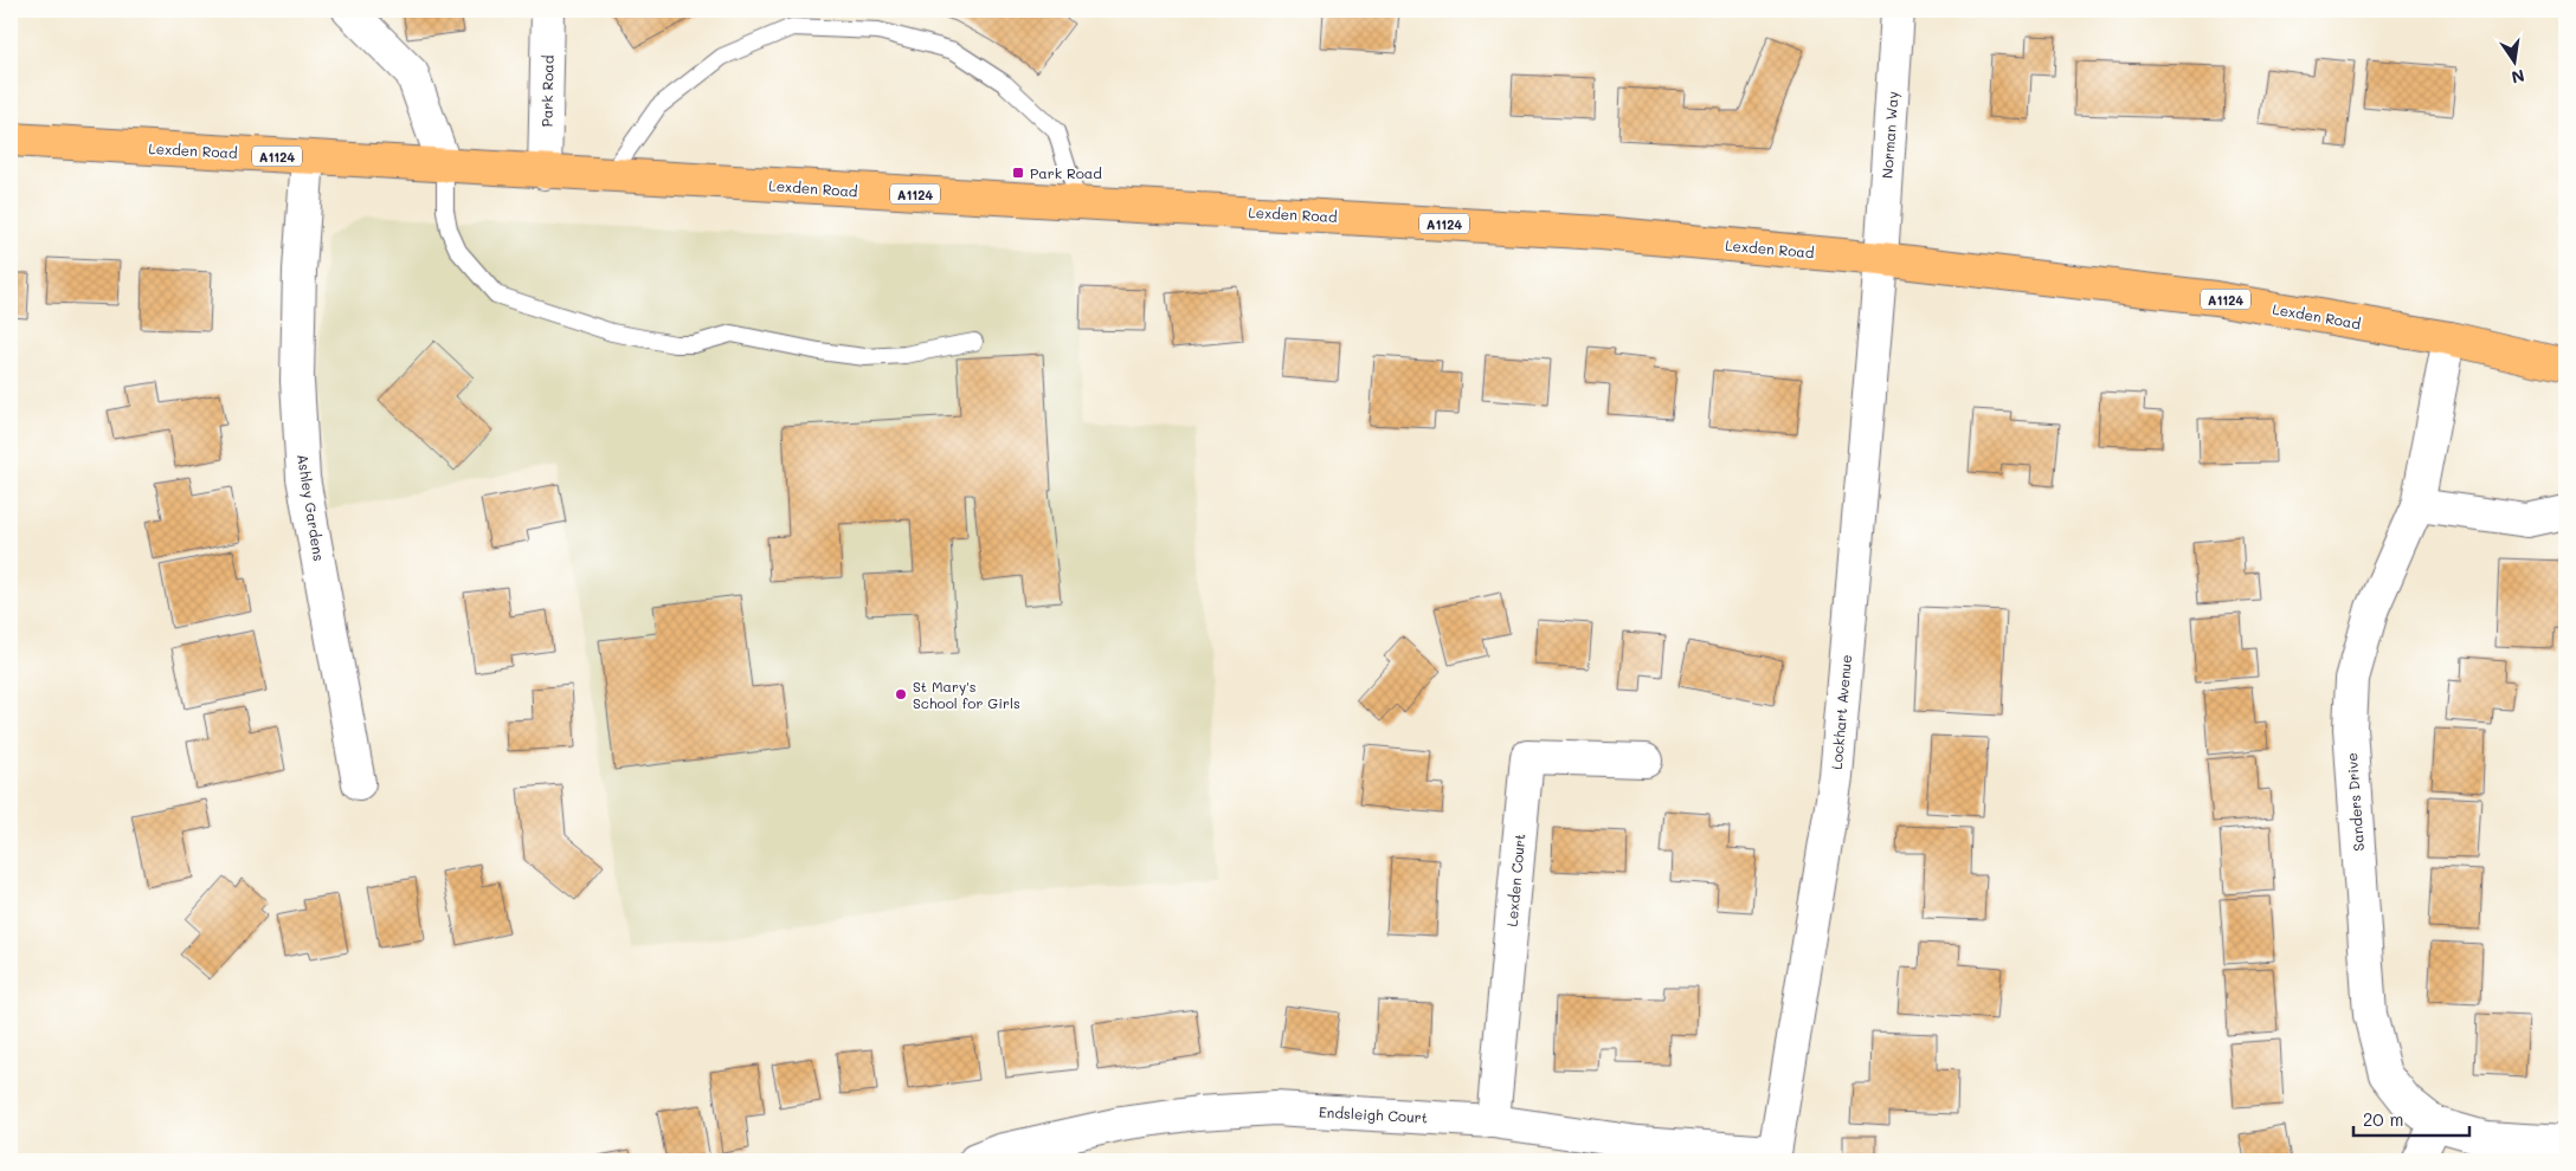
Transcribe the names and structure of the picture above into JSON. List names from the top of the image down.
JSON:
{
  "streets": {
    "main road": ["Lexden Road", "A1124"],
    "street": [
      "Park Road",
      "Norman Way",
      "Ashley Gardens",
      "Lockhart Avenue",
      "Sanders Drive",
      "Lexden Court",
      "Endsleigh Court"
    ]
  },
  "crossings": [
    ["Park Road", "Lexden Road"],
    ["Norman Way", "Lexden Road"],
    ["Norman Way", "Lockhart Avenue"],
    ["Lexden Road", "Ashley Gardens"],
    ["Lexden Road", "Lockhart Avenue"],
    ["Lexden Road", "Sanders Drive"],
    ["Lockhart Avenue", "Endsleigh Court"],
    ["Lexden Court", "Endsleigh Court"]
  ],
  "places": {
    "transit": ["Park Road"],
    "other": ["St Mary's School for Girls"]
  },
  "scale_bar": "20 m",
  "north": "bottom"
}
